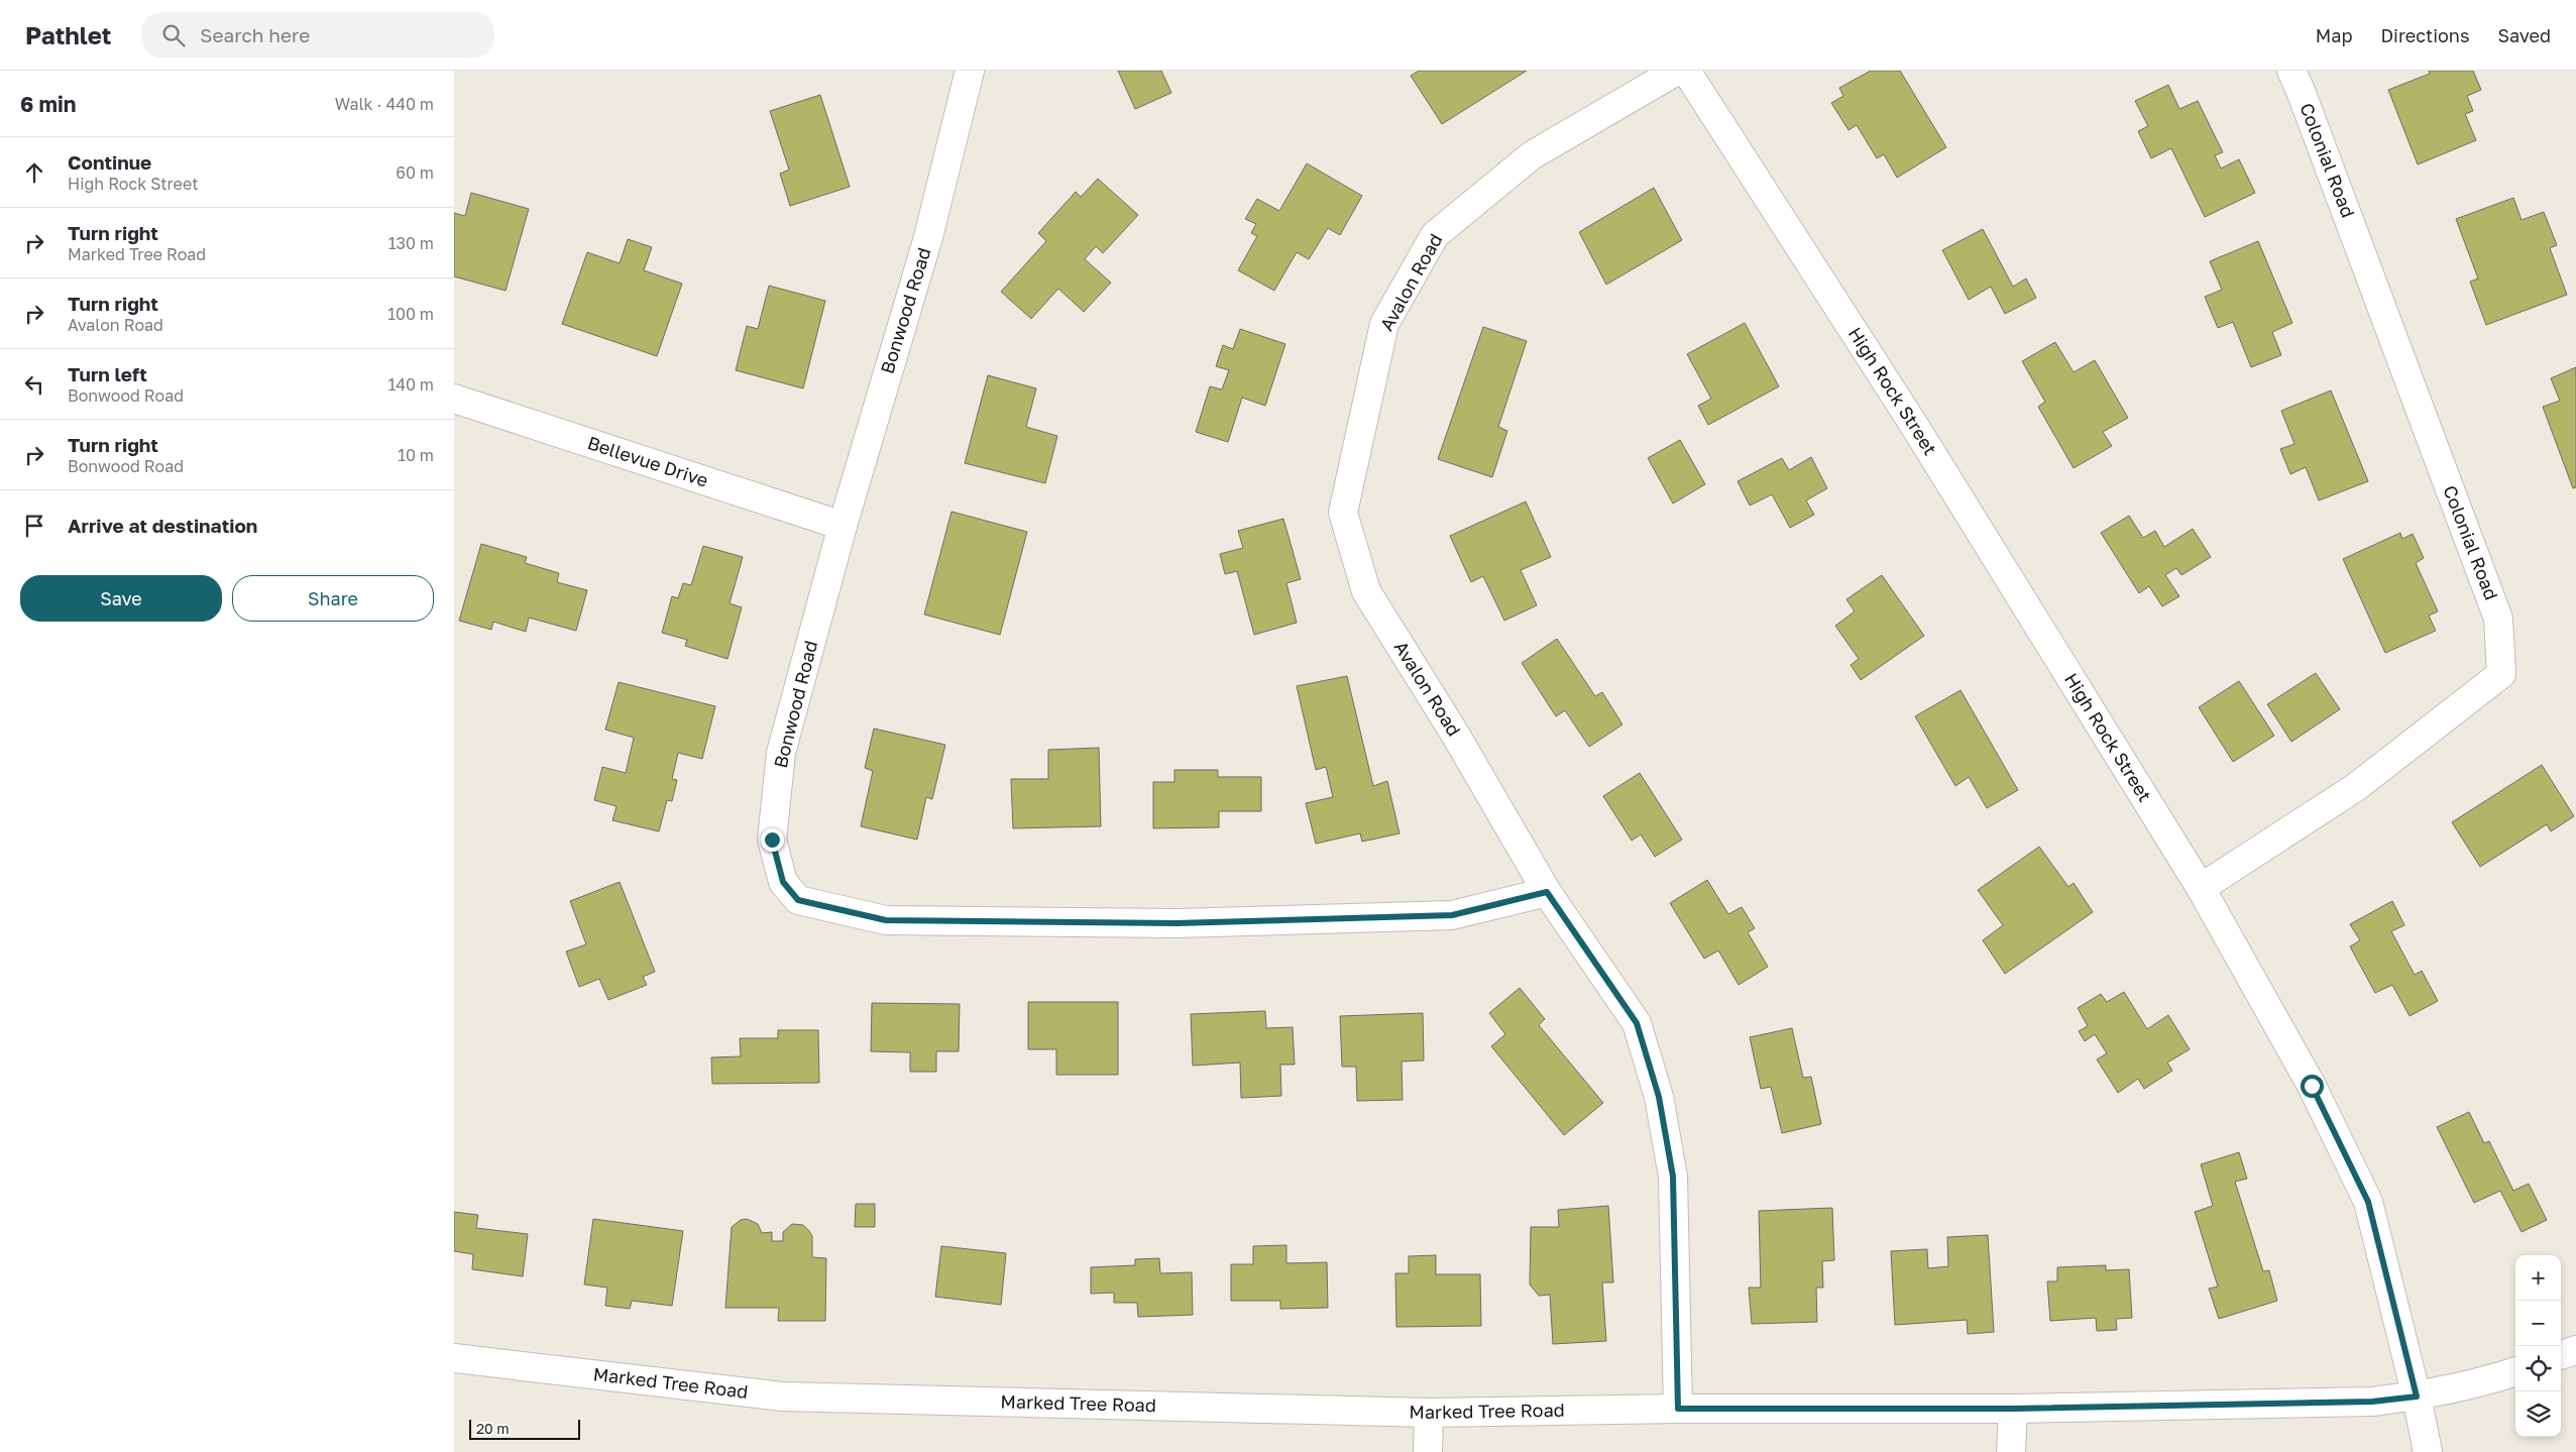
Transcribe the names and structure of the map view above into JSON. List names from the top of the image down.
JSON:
{
  "streets": {
    "street": [
      "Colonial Road",
      "Avalon Road",
      "Bonwood Road",
      "High Rock Street",
      "Bellevue Drive",
      "Marked Tree Road"
    ]
  },
  "crossings": [
    ["Colonial Road", "High Rock Street"],
    ["Avalon Road", "Bonwood Road"],
    ["Avalon Road", "Marked Tree Road"],
    ["Bonwood Road", "Bellevue Drive"],
    ["High Rock Street", "Marked Tree Road"]
  ],
  "scale_bar": "20 m",
  "page": {
    "header": "Pathlet",
    "search": "Search here",
    "nav": ["Map", "Directions", "Saved"],
    "heading": ["6 min", "Walk · 440 m"],
    "list": [
      ["Continue", "High Rock Street", "60 m"],
      ["Turn right", "Marked Tree Road", "130 m"],
      ["Turn right", "Avalon Road", "100 m"],
      ["Turn left", "Bonwood Road", "140 m"],
      ["Turn right", "Bonwood Road", "10 m"],
      "Arrive at destination"
    ],
    "buttons": ["Save", "Share"],
    "map_buttons": ["+", "−"],
    "scale": "20 m"
  }
}
